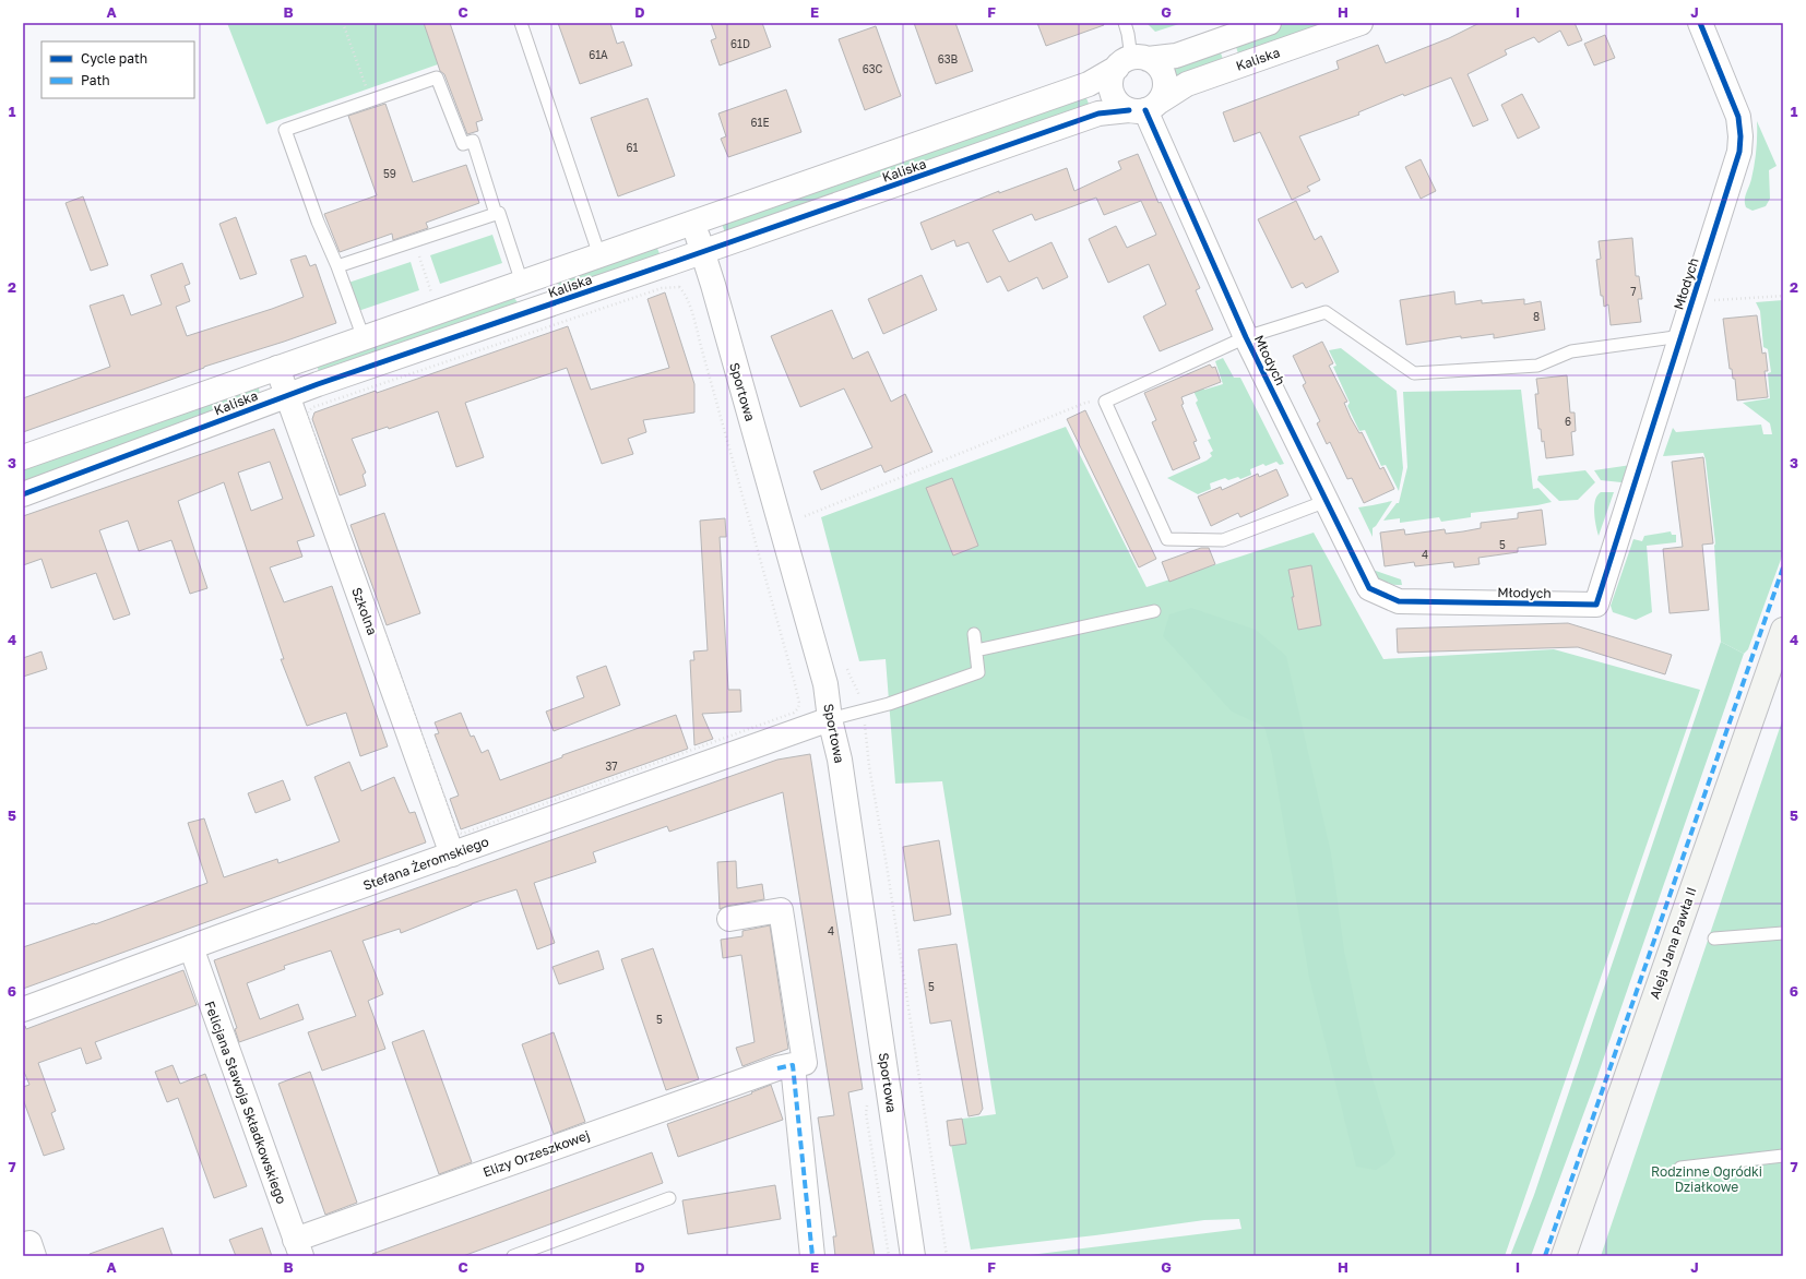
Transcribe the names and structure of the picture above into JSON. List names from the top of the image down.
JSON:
{
  "streets": {
    "main road": ["Aleja Jana Pawła II"],
    "street": [
      "Kaliska",
      "Młodych",
      "Sportowa",
      "Szkolna",
      "Stefana Żeromskiego",
      "Felicjana Sławoja Składkowskiego",
      "Elizy Orzeszkowej"
    ]
  },
  "crossings": [
    ["Kaliska", "Młodych"],
    ["Kaliska", "Sportowa"],
    ["Kaliska", "Szkolna"],
    ["Sportowa", "Stefana Żeromskiego"],
    ["Szkolna", "Stefana Żeromskiego"],
    ["Stefana Żeromskiego", "Felicjana Sławoja Składkowskiego"],
    ["Felicjana Sławoja Składkowskiego", "Elizy Orzeszkowej"]
  ],
  "parks": ["Rodzinne Ogródki Działkowe"],
  "house_numbers": [
    "61D",
    "61A",
    "63B",
    "63C",
    "61E",
    "61",
    "59",
    "7",
    "8",
    "6",
    "5",
    "4",
    "37",
    "4",
    "5",
    "5"
  ],
  "legend": ["Cycle path", "Path"],
  "grid": {
    "columns": [
      "A",
      "B",
      "C",
      "D",
      "E",
      "F",
      "G",
      "H",
      "I",
      "J"
    ],
    "rows": [
      "1",
      "2",
      "3",
      "4",
      "5",
      "6",
      "7"
    ]
  }
}
